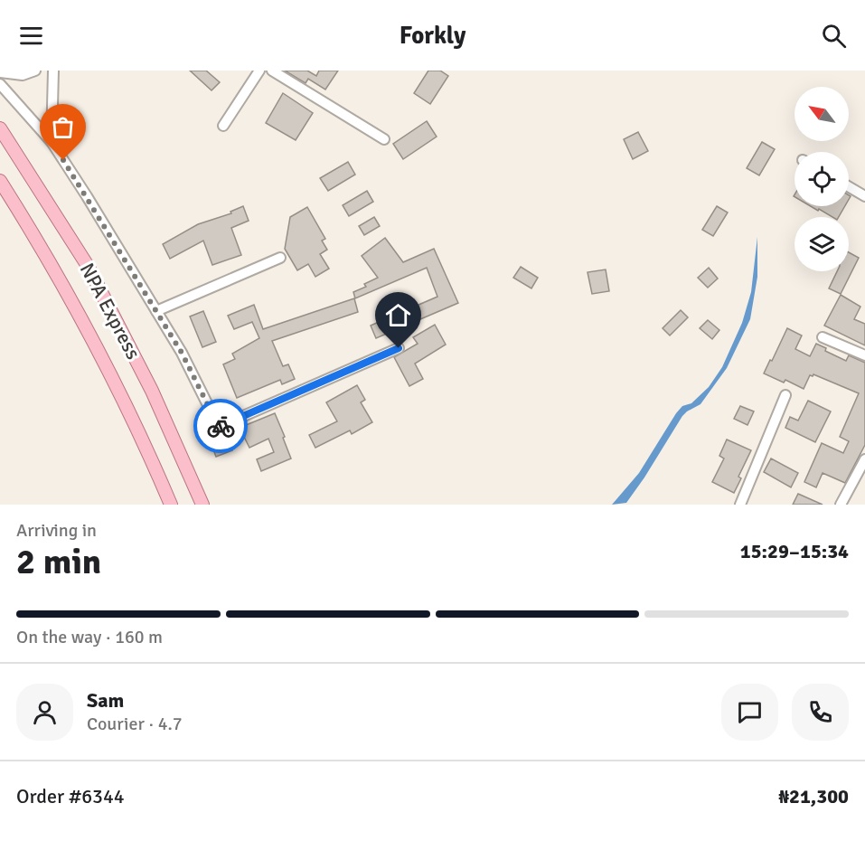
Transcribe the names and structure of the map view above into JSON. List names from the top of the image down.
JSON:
{
  "streets": {
    "main road": ["NPA Express"]
  },
  "north": "top left",
  "page": {
    "header": "Forkly",
    "heading": ["2 min", "Arriving in", "15:29–15:34"],
    "panel": [
      "Sam",
      "Courier · 4.7",
      "Order #6344",
      "₦21,300"
    ],
    "bar": "On the way · 160 m"
  }
}
